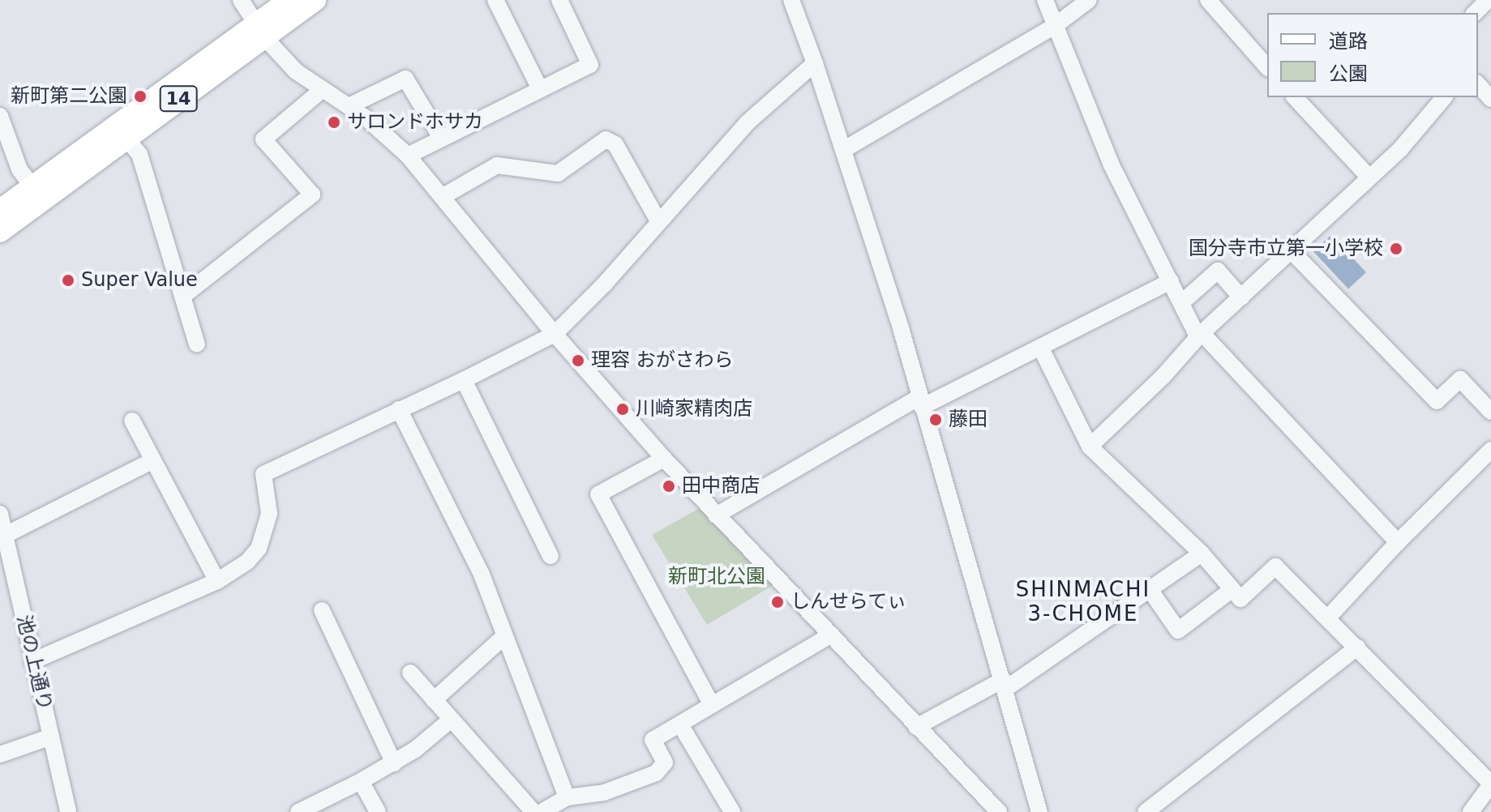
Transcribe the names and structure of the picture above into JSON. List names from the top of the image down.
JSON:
{
  "streets": {
    "main road": ["14"],
    "street": ["池の上通り"]
  },
  "districts": ["SHINMACHI 3-CHOME"],
  "parks": ["新町北公園"],
  "places": [
    "新町第二公園",
    "サロンドホサカ",
    "国分寺市立第一小学校",
    "Super Value",
    "理容 おがさわら",
    "川崎家精肉店",
    "藤田",
    "田中商店",
    "しんせらてぃ"
  ],
  "legend": ["道路", "公園"]
}
